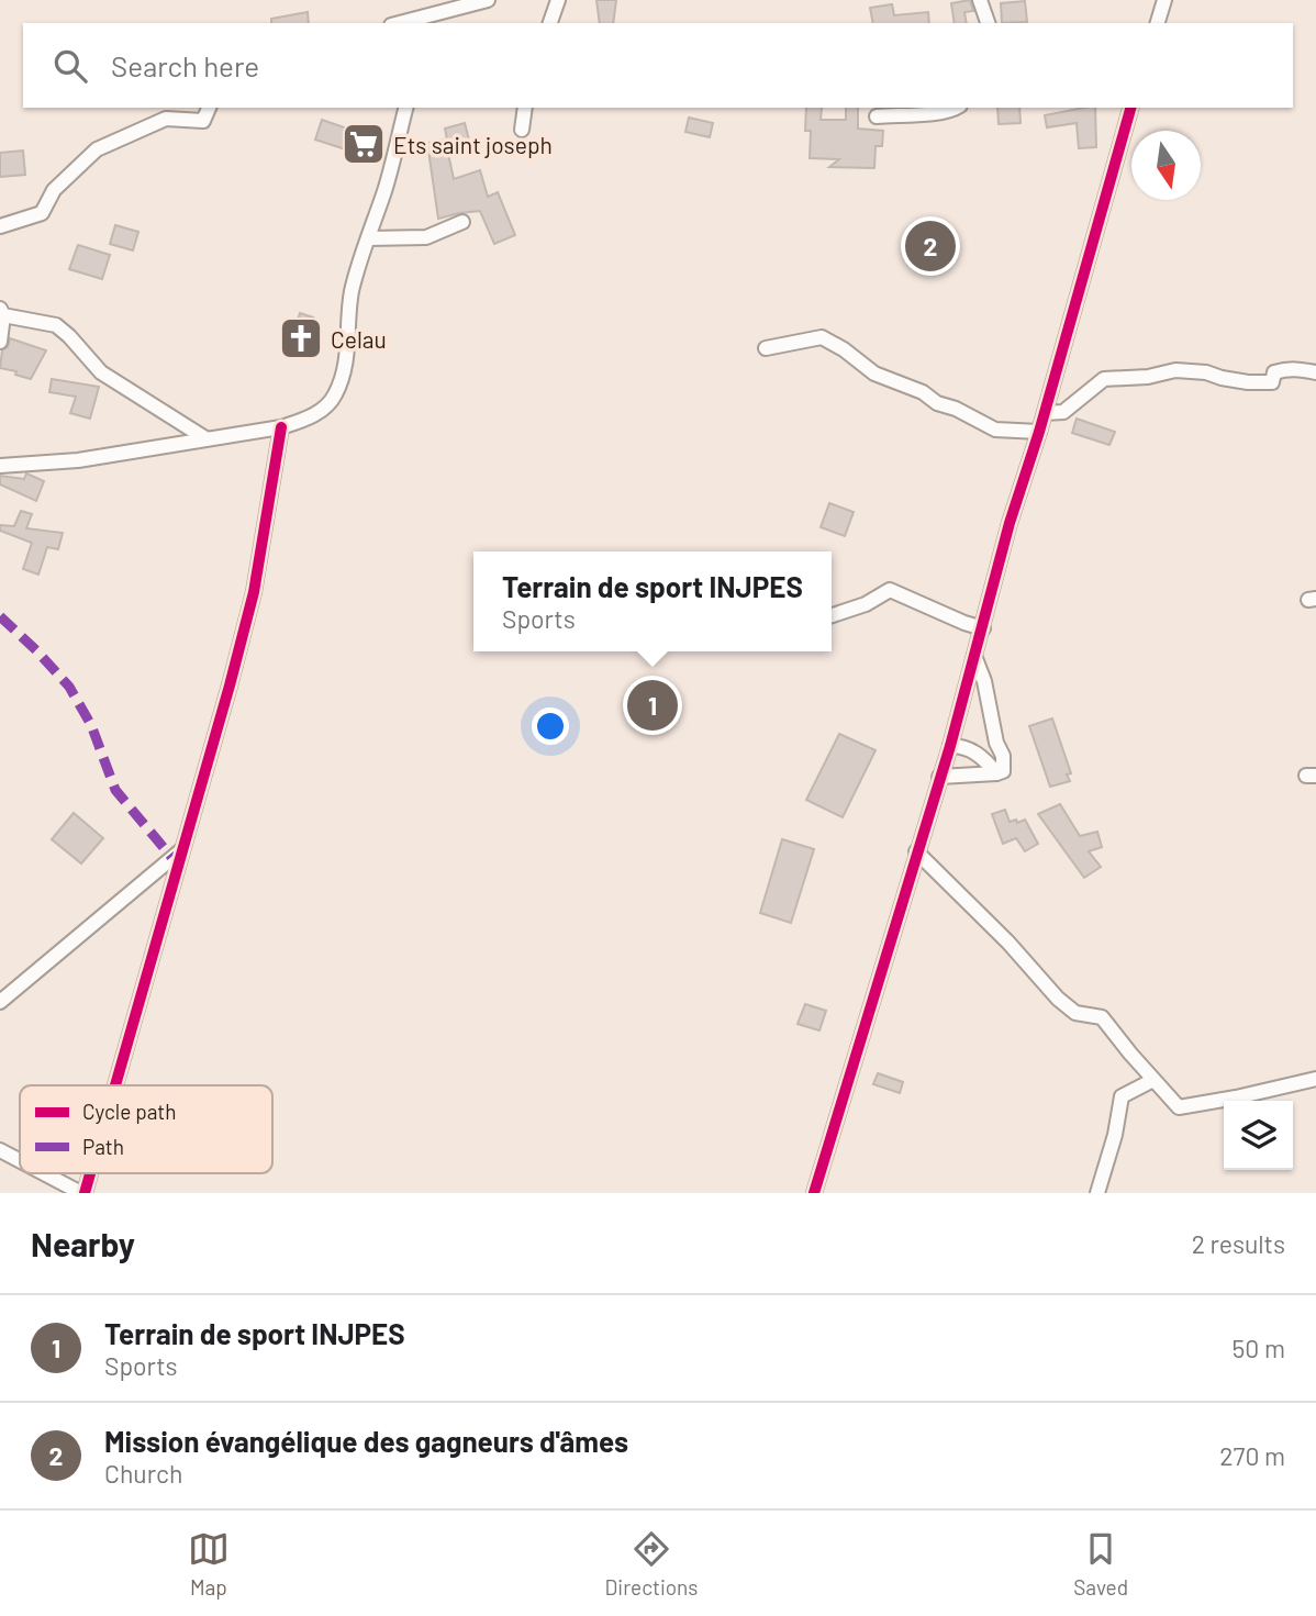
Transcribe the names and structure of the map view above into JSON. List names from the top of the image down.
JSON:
{
  "places": {
    "supermarket": ["Ets saint joseph"],
    "church": ["Celau"]
  },
  "legend": ["Cycle path", "Path"],
  "north": "bottom",
  "page": {
    "search": "Search here",
    "pins": ["2", "1"],
    "popup": ["Terrain de sport INJPES", "Sports"],
    "heading": ["Nearby", "2 results"],
    "list": [
      {
        "mark": "1",
        "name": "Terrain de sport INJPES",
        "note": "Sports",
        "value": "50 m"
      },
      {
        "mark": "2",
        "name": "Mission évangélique des gagneurs d'âmes",
        "note": "Church",
        "value": "270 m"
      }
    ],
    "nav": ["Map", "Directions", "Saved"]
  }
}
